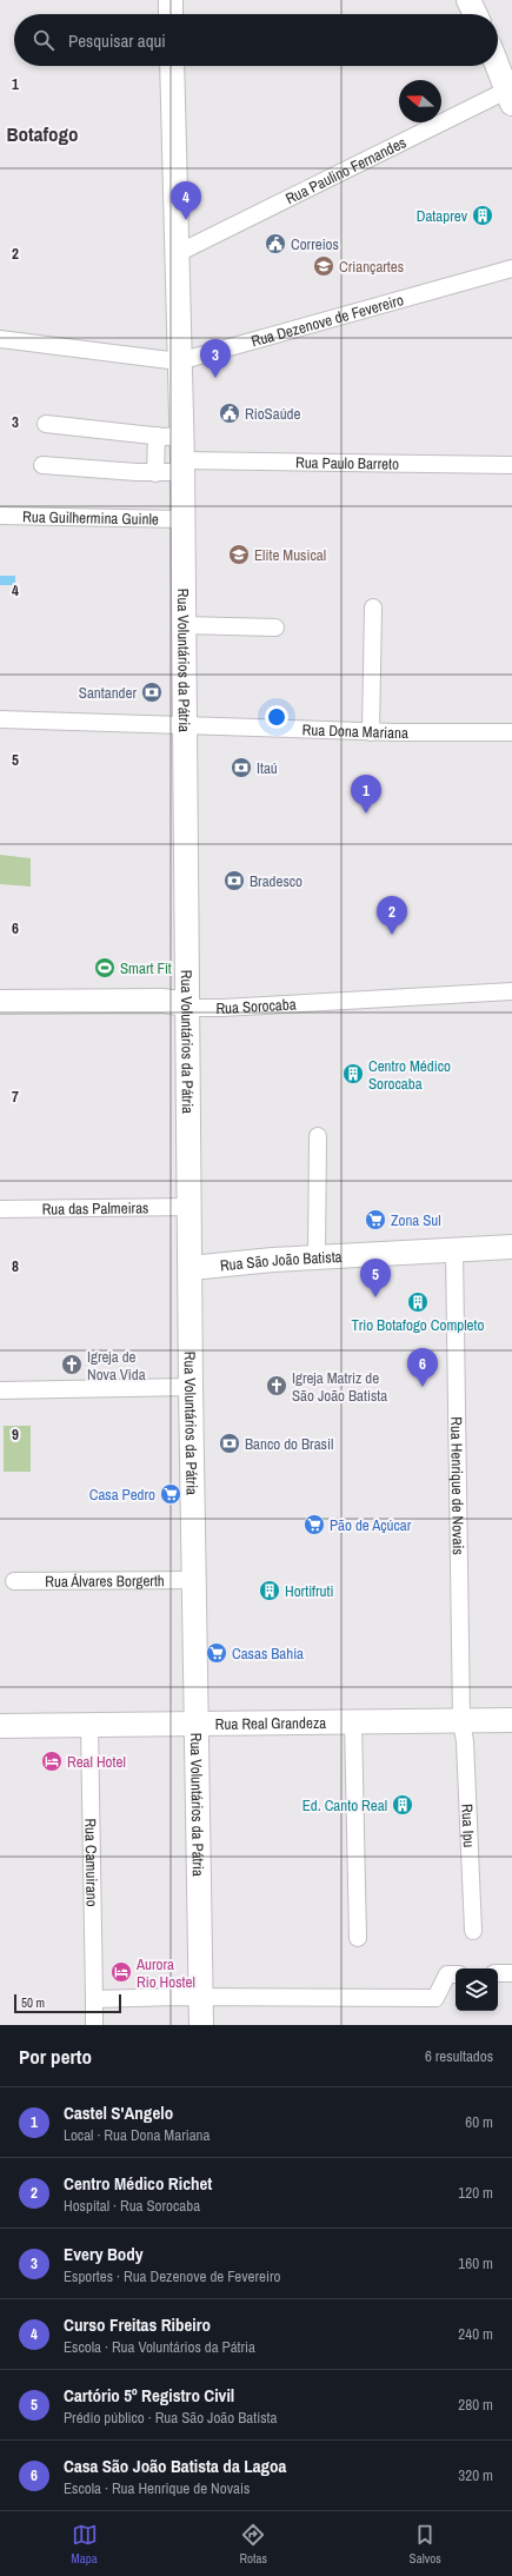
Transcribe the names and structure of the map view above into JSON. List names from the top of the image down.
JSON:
{
  "streets": {
    "main road": [
      "Rua Voluntários da Pátria",
      "Rua Sorocaba",
      "Rua São João Batista",
      "Rua Real Grandeza"
    ],
    "street": [
      "Rua Paulino Fernandes",
      "Rua Dezenove de Fevereiro",
      "Rua Paulo Barreto",
      "Rua Guilhermina Guinle",
      "Rua Dona Mariana",
      "Rua das Palmeiras",
      "Rua Henrique de Novais",
      "Rua Álvares Borgerth",
      "Rua Ipu",
      "Rua Camuirano"
    ]
  },
  "crossings": [
    ["Rua Paulino Fernandes", "Rua Voluntários da Pátria"],
    ["Rua Dezenove de Fevereiro", "Rua Voluntários da Pátria"],
    ["Rua Paulo Barreto", "Rua Voluntários da Pátria"],
    ["Rua Guilhermina Guinle", "Rua Voluntários da Pátria"],
    ["Rua Voluntários da Pátria", "Rua Dona Mariana"],
    ["Rua Voluntários da Pátria", "Rua Sorocaba"],
    ["Rua Voluntários da Pátria", "Rua das Palmeiras"],
    ["Rua Voluntários da Pátria", "Rua São João Batista"],
    ["Rua Voluntários da Pátria", "Rua Álvares Borgerth"],
    ["Rua Voluntários da Pátria", "Rua Real Grandeza"],
    ["Rua São João Batista", "Rua Henrique de Novais"],
    ["Rua Henrique de Novais", "Rua Real Grandeza"],
    ["Rua Henrique de Novais", "Rua Ipu"],
    ["Rua Real Grandeza", "Rua Ipu"],
    ["Rua Real Grandeza", "Rua Camuirano"]
  ],
  "districts": ["Botafogo"],
  "places": {
    "building": [
      "Dataprev",
      "Centro Médico Sorocaba",
      "Trio Botafogo Completo",
      "Hortifruti",
      "Ed. Canto Real"
    ],
    "public building": ["Correios", "RioSaúde"],
    "school or university": ["Criançartes", "Elite Musical"],
    "bank": [
      "Santander",
      "Itaú",
      "Bradesco",
      "Banco do Brasil"
    ],
    "sports": ["Smart Fit"],
    "supermarket": [
      "Zona Sul",
      "Casa Pedro",
      "Pão de Açúcar",
      "Casas Bahia"
    ],
    "church": ["Igreja de Nova Vida", "Igreja Matriz de São João Batista"],
    "hotel": ["Real Hotel", "Aurora Rio Hostel"]
  },
  "scale_bar": "50 m",
  "north": "left",
  "page": {
    "search": "Pesquisar aqui",
    "pins": [
      "4",
      "3",
      "1",
      "2",
      "5",
      "6"
    ],
    "scale": "50 m",
    "heading": ["Por perto", "6 resultados"],
    "list": [
      {
        "mark": "1",
        "name": "Castel S'Angelo",
        "note": "Local · Rua Dona Mariana",
        "value": "60 m"
      },
      {
        "mark": "2",
        "name": "Centro Médico Richet",
        "note": "Hospital · Rua Sorocaba",
        "value": "120 m"
      },
      {
        "mark": "3",
        "name": "Every Body",
        "note": "Esportes · Rua Dezenove de Fevereiro",
        "value": "160 m"
      },
      {
        "mark": "4",
        "name": "Curso Freitas Ribeiro",
        "note": "Escola · Rua Voluntários da Pátria",
        "value": "240 m"
      },
      {
        "mark": "5",
        "name": "Cartório 5º Registro Civil",
        "note": "Prédio público · Rua São João Batista",
        "value": "280 m"
      },
      {
        "mark": "6",
        "name": "Casa São João Batista da Lagoa",
        "note": "Escola · Rua Henrique de Novais",
        "value": "320 m"
      }
    ],
    "nav": ["Mapa", "Rotas", "Salvos"]
  },
  "grid": {
    "rows": [
      "1",
      "2",
      "3",
      "4",
      "5",
      "6",
      "7",
      "8",
      "9"
    ]
  }
}
